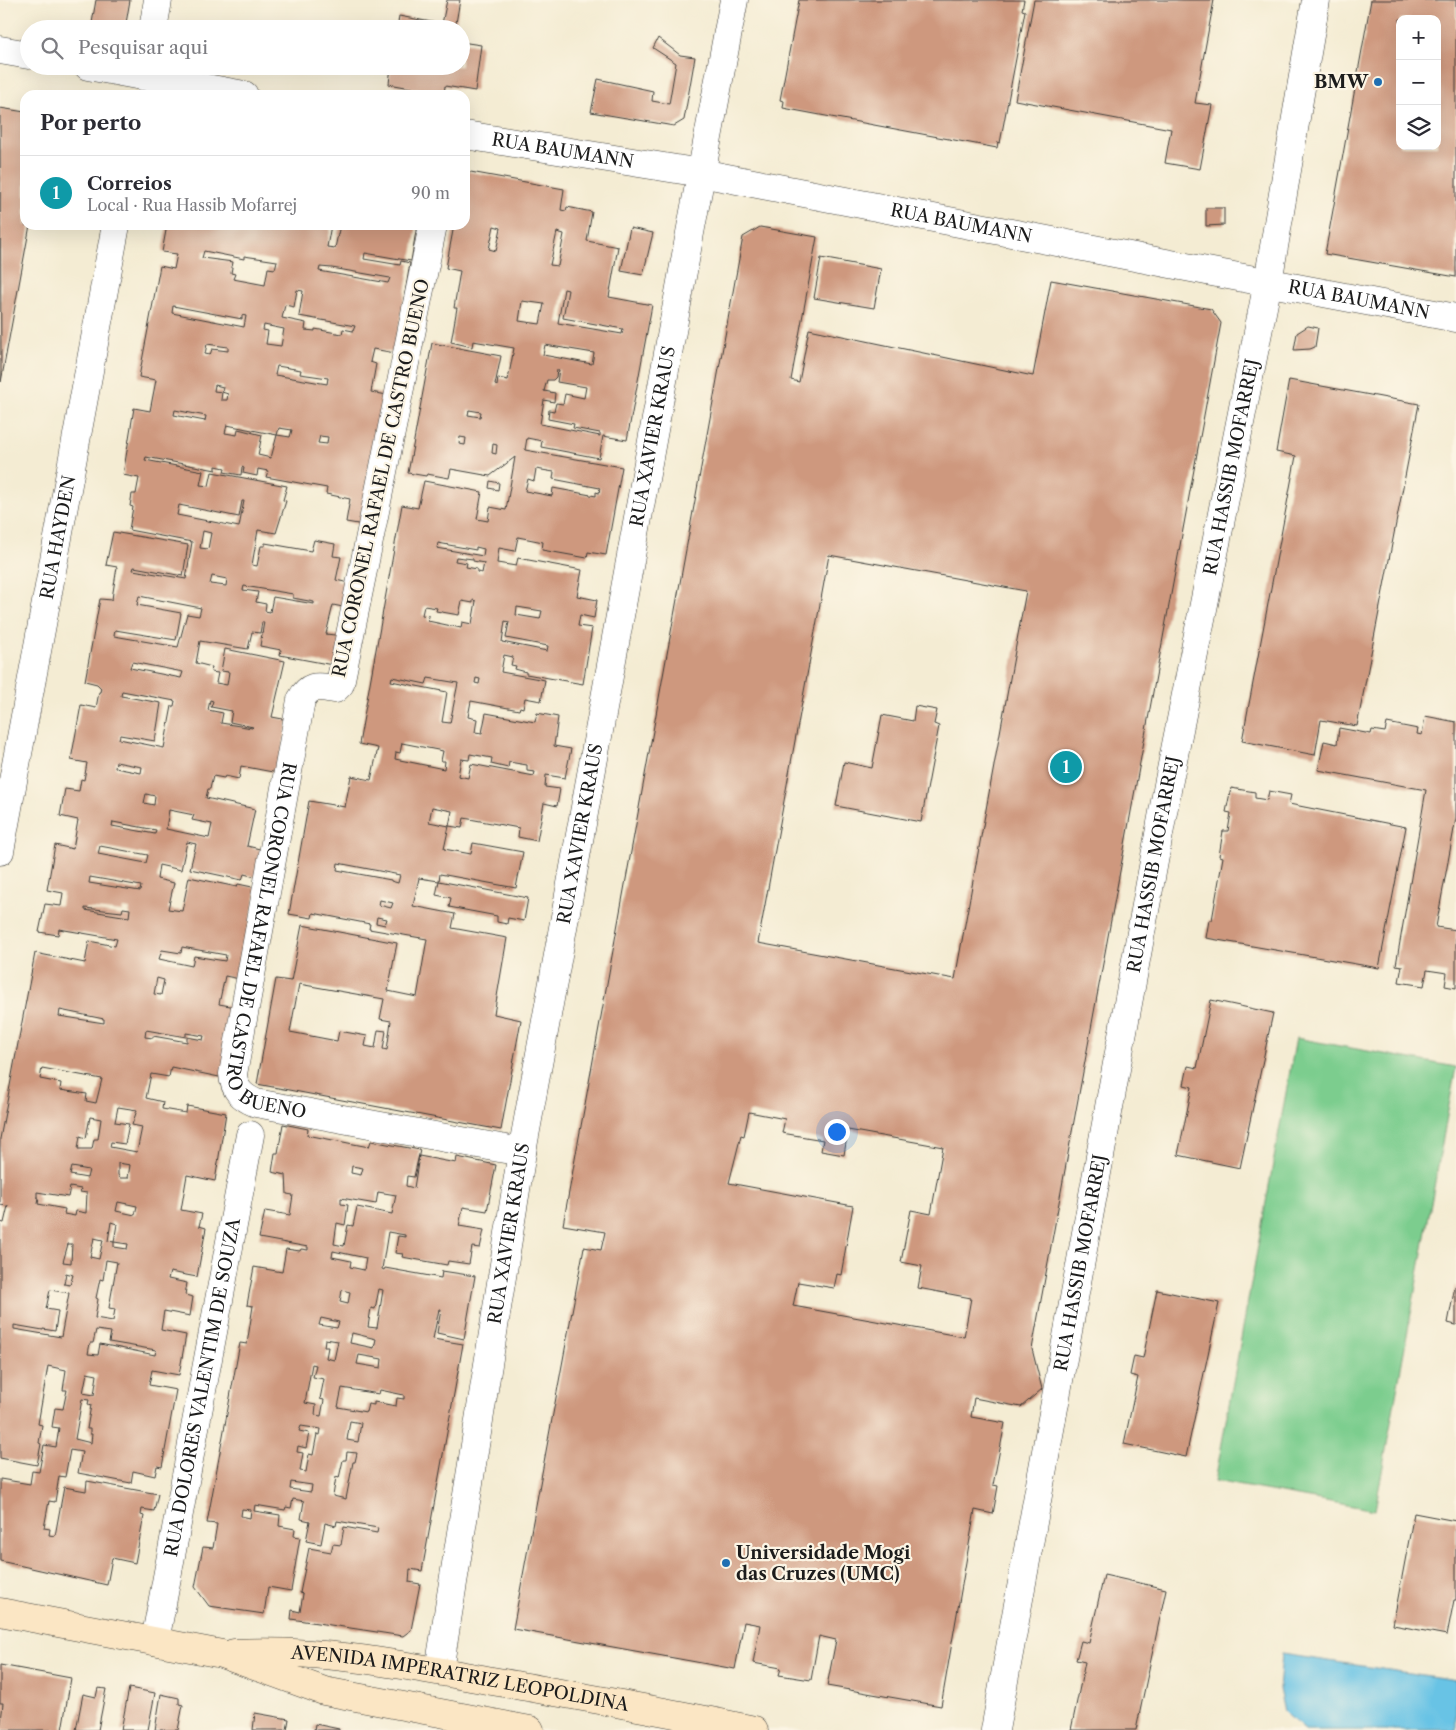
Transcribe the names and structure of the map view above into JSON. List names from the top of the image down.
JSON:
{
  "streets": {
    "main road": ["AVENIDA IMPERATRIZ LEOPOLDINA"],
    "street": [
      "RUA BAUMANN",
      "RUA XAVIER KRAUS",
      "RUA HASSIB MOFARREJ",
      "RUA CORONEL RAFAEL DE CASTRO BUENO",
      "RUA HAYDEN",
      "RUA DOLORES VALENTIM DE SOUZA"
    ]
  },
  "crossings": [
    ["RUA BAUMANN", "RUA XAVIER KRAUS"],
    ["RUA BAUMANN", "RUA HASSIB MOFARREJ"],
    ["RUA XAVIER KRAUS", "RUA CORONEL RAFAEL DE CASTRO BUENO"],
    ["RUA XAVIER KRAUS", "AVENIDA IMPERATRIZ LEOPOLDINA"],
    ["RUA DOLORES VALENTIM DE SOUZA", "AVENIDA IMPERATRIZ LEOPOLDINA"]
  ],
  "places": ["BMW", "Universidade Mogi das Cruzes (UMC)"],
  "page": {
    "map_buttons": ["+", "−"],
    "search": "Pesquisar aqui",
    "heading": "Por perto",
    "list": [
      {
        "mark": "1",
        "name": "Correios",
        "note": "Local · Rua Hassib Mofarrej",
        "value": "90 m"
      }
    ],
    "pins": "1"
  }
}
